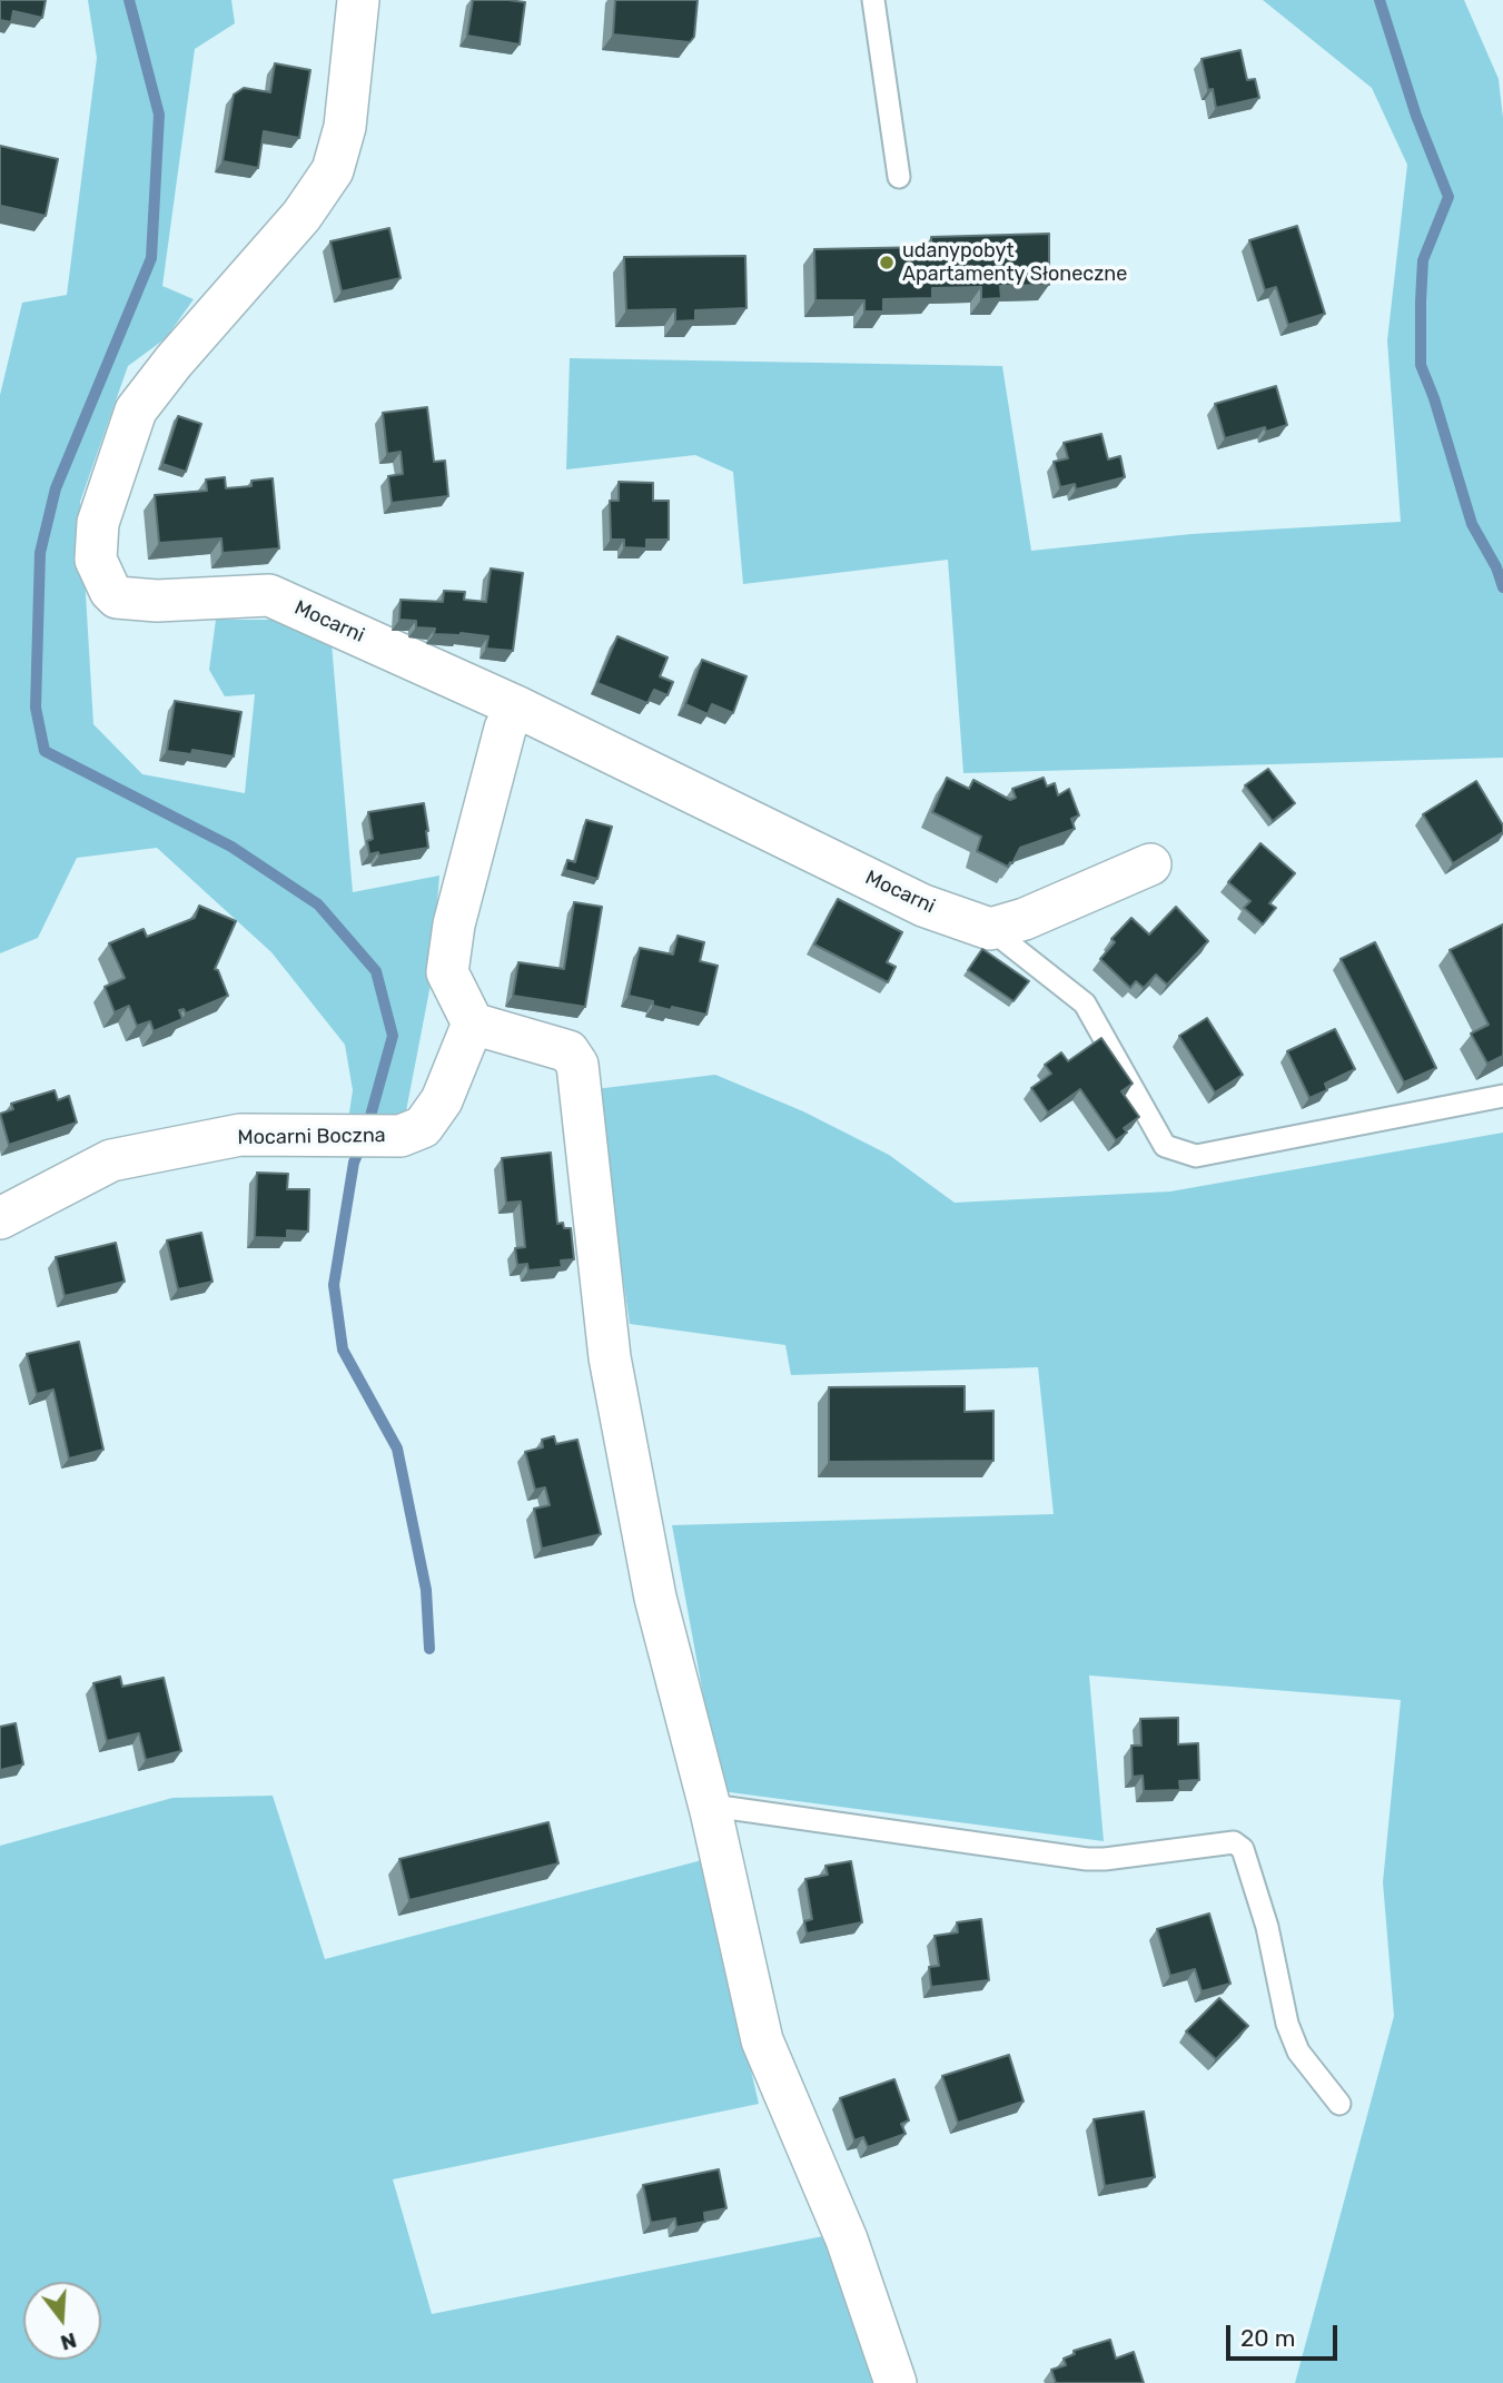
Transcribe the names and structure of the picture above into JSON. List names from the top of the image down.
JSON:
{
  "streets": {
    "street": ["Mocarni", "Mocarni Boczna"]
  },
  "places": ["udanypobyt Apartamenty Słoneczne"],
  "scale_bar": "20 m",
  "north": "bottom"
}
